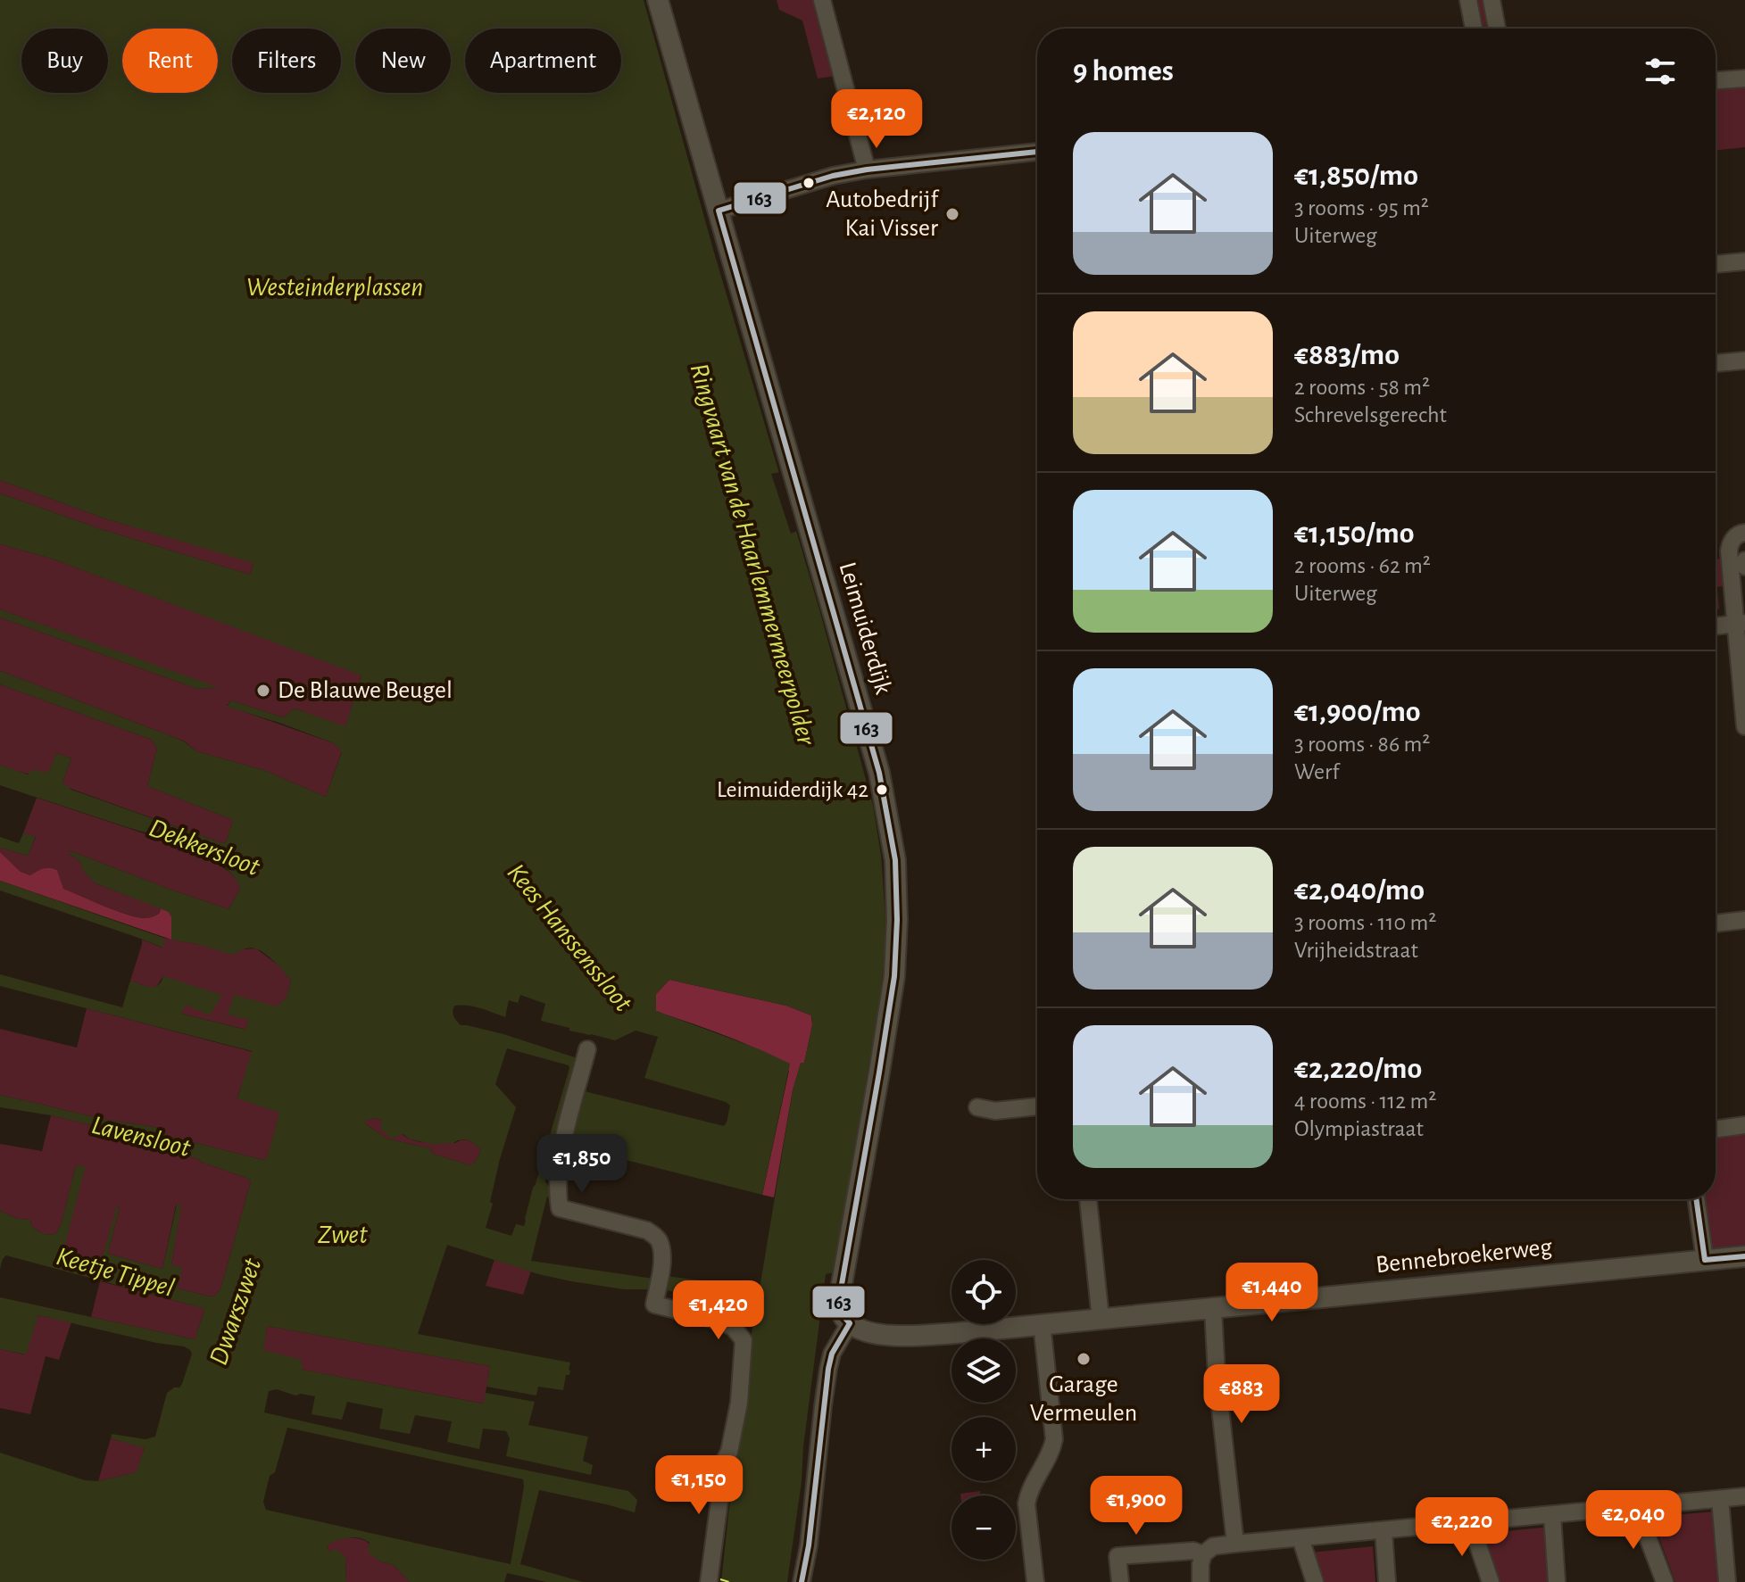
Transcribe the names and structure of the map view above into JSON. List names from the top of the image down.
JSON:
{
  "streets": {
    "street": ["Leimuiderdijk", "Bennebroekerweg"]
  },
  "crossings": [
    ["Leimuiderdijk", "Bennebroekerweg"]
  ],
  "water": [
    "Westeinderplassen",
    "Ringvaart van de Haarlemmermeerpolder",
    "Dekkersloot",
    "Kees Hanssenssloot",
    "Lavensloot",
    "Zwet",
    "Keetje Tippel",
    "Dwarszwet"
  ],
  "places": [
    "Autobedrijf Kai Visser",
    "De Blauwe Beugel",
    "Leimuiderdijk 42",
    "Garage Vermeulen"
  ],
  "lines": ["transit line 163"],
  "page": {
    "chip": [
      "Buy",
      "Rent",
      "Filters",
      "New",
      "Apartment"
    ],
    "heading": "9 homes",
    "price": [
      "€2,120",
      "€1,850",
      "€1,440",
      "€1,420",
      "€883",
      "€1,150",
      "€1,900",
      "€2,040",
      "€2,220"
    ],
    "list": [
      {
        "name": "€1,850/mo",
        "note": "3 rooms · 95 m² · Uiterweg"
      },
      {
        "name": "€883/mo",
        "note": "2 rooms · 58 m² · Schrevelsgerecht"
      },
      {
        "name": "€1,150/mo",
        "note": "2 rooms · 62 m² · Uiterweg"
      },
      {
        "name": "€1,900/mo",
        "note": "3 rooms · 86 m² · Werf"
      },
      {
        "name": "€2,040/mo",
        "note": "3 rooms · 110 m² · Vrijheidstraat"
      },
      {
        "name": "€2,220/mo",
        "note": "4 rooms · 112 m² · Olympiastraat"
      }
    ],
    "map_buttons": ["+", "−"]
  }
}
